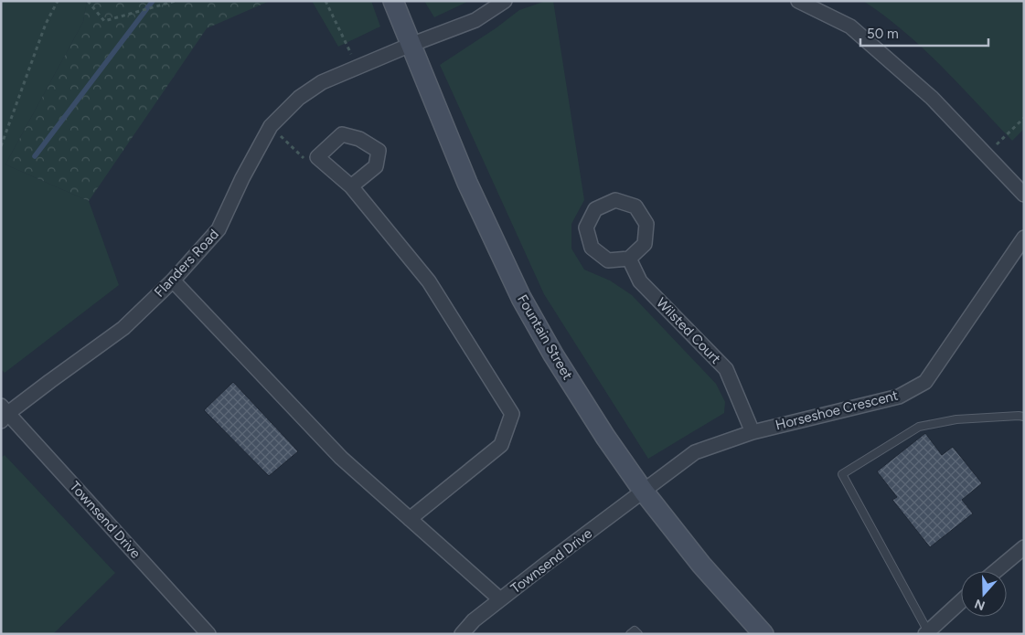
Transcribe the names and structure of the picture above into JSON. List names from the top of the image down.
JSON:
{
  "streets": {
    "main road": ["Fountain Street"],
    "street": [
      "Flanders Road",
      "Wilsted Court",
      "Horseshoe Crescent",
      "Townsend Drive"
    ]
  },
  "crossings": [
    ["Flanders Road", "Fountain Street"],
    ["Flanders Road", "Townsend Drive"],
    ["Wilsted Court", "Horseshoe Crescent"],
    ["Fountain Street", "Horseshoe Crescent"],
    ["Fountain Street", "Townsend Drive"],
    ["Horseshoe Crescent", "Townsend Drive"]
  ],
  "scale_bar": "50 m",
  "north": "bottom"
}
